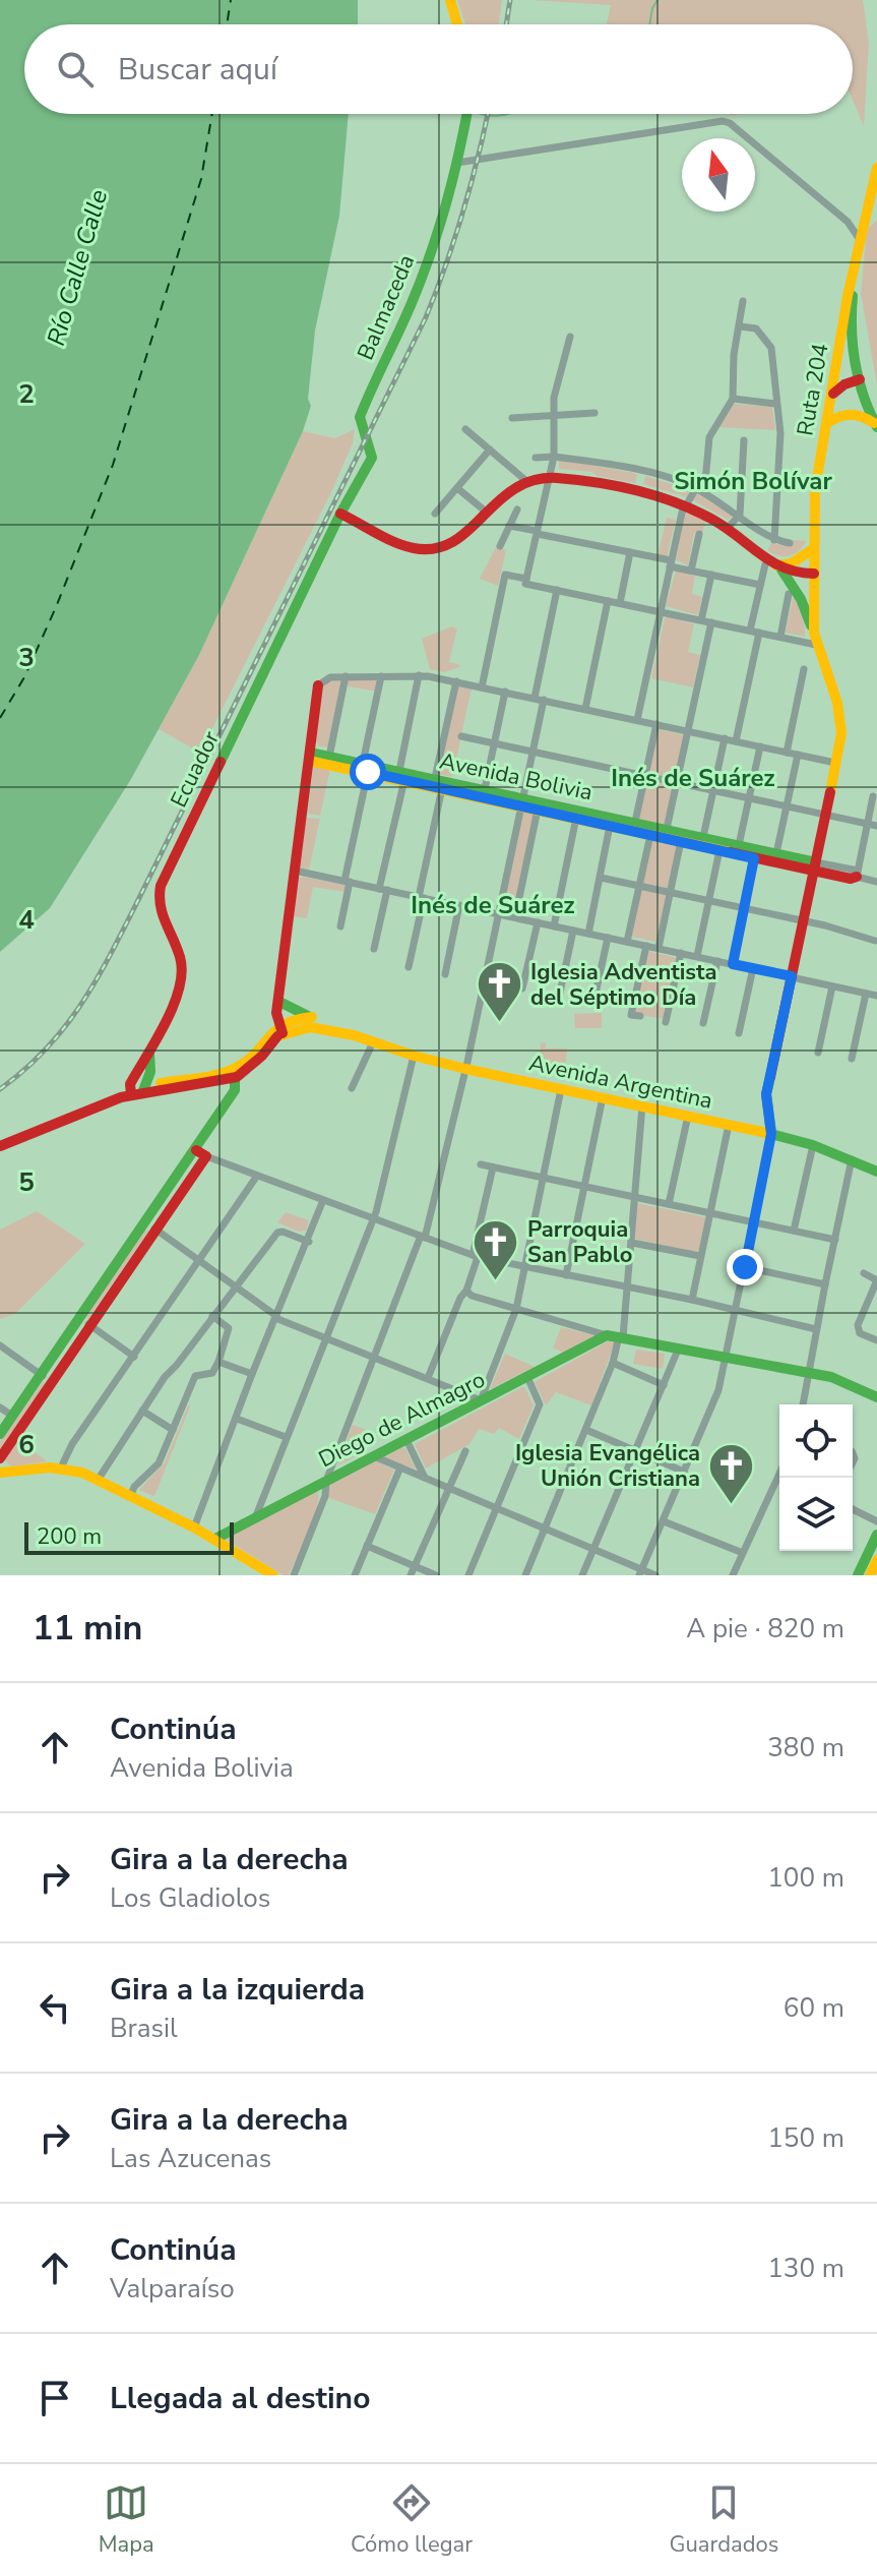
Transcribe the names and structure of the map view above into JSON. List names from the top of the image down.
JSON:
{
  "streets": {
    "main road": [
      "Balmaceda",
      "Ruta 204",
      "Ecuador",
      "Avenida Bolivia",
      "Avenida Argentina",
      "Diego de Almagro"
    ]
  },
  "crossings": [
    ["Balmaceda", "Ecuador"],
    ["Ruta 204", "Avenida Bolivia"],
    ["Ruta 204", "Avenida Argentina"]
  ],
  "districts": ["Simón Bolívar", "Inés de Suárez", "Inés de Suárez"],
  "water": ["Río Calle Calle"],
  "places": {
    "church": ["Iglesia Adventista del Séptimo Día", "Parroquia San Pablo", "Iglesia Evangélica Unión Cristiana"]
  },
  "scale_bar": "200 m",
  "north": "top",
  "page": {
    "search": "Buscar aquí",
    "scale": "200 m",
    "heading": ["11 min", "A pie · 820 m"],
    "list": [
      ["Continúa", "Avenida Bolivia", "380 m"],
      ["Gira a la derecha", "Los Gladiolos", "100 m"],
      ["Gira a la izquierda", "Brasil", "60 m"],
      ["Gira a la derecha", "Las Azucenas", "150 m"],
      ["Continúa", "Valparaíso", "130 m"],
      "Llegada al destino"
    ],
    "nav": ["Mapa", "Cómo llegar", "Guardados"]
  },
  "grid": {
    "rows": [
      "2",
      "3",
      "4",
      "5",
      "6"
    ]
  }
}
